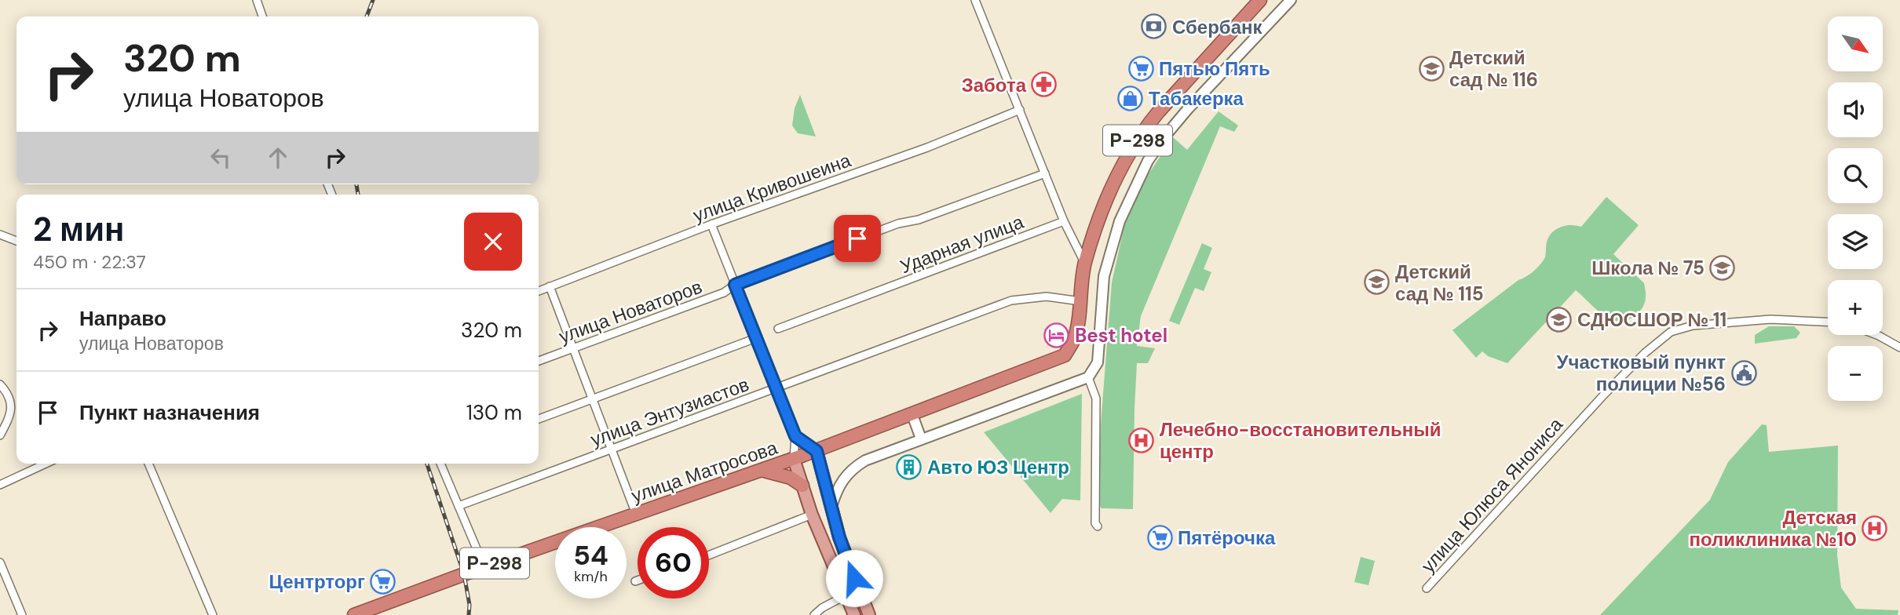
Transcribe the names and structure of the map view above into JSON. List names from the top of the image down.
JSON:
{
  "streets": {
    "highway": ["Р-298", "улица Матросова"],
    "street": [
      "улица Кривошеина",
      "Ударная улица",
      "улица Новаторов",
      "улица Энтузиастов",
      "улица Юлюса Янониса"
    ]
  },
  "crossings": [
    ["Р-298", "улица Энтузиастов"],
    ["Р-298", "улица Матросова"],
    ["улица Энтузиастов", "улица Матросова"]
  ],
  "places": {
    "bank": ["Сбербанк"],
    "supermarket": ["Пятью Пять", "Пятёрочка", "Центрторг"],
    "school or university": [
      "Детский сад № 116",
      "Школа № 75",
      "Детский сад № 115",
      "СДЮСШОР № 11"
    ],
    "pharmacy": ["Забота"],
    "shop": ["Табакерка"],
    "hotel": ["Best hotel"],
    "public building": ["Участковый пункт полиции №56"],
    "hospital": ["Лечебно-восстановительный центр", "Детская поликлиника №10"],
    "building": ["Авто ЮЗ Центр"]
  },
  "north": "bottom right",
  "page": {
    "map_buttons": ["+", "−"],
    "turn": ["320 m", "улица Новаторов"],
    "heading": ["2 мин", "450 m · 22:37"],
    "list": [
      {
        "name": "Направо",
        "note": "улица Новаторов",
        "value": "320 m"
      },
      {
        "name": "Пункт назначения",
        "value": "130 m"
      }
    ],
    "speed": "54 km/h",
    "limit": "60"
  }
}
